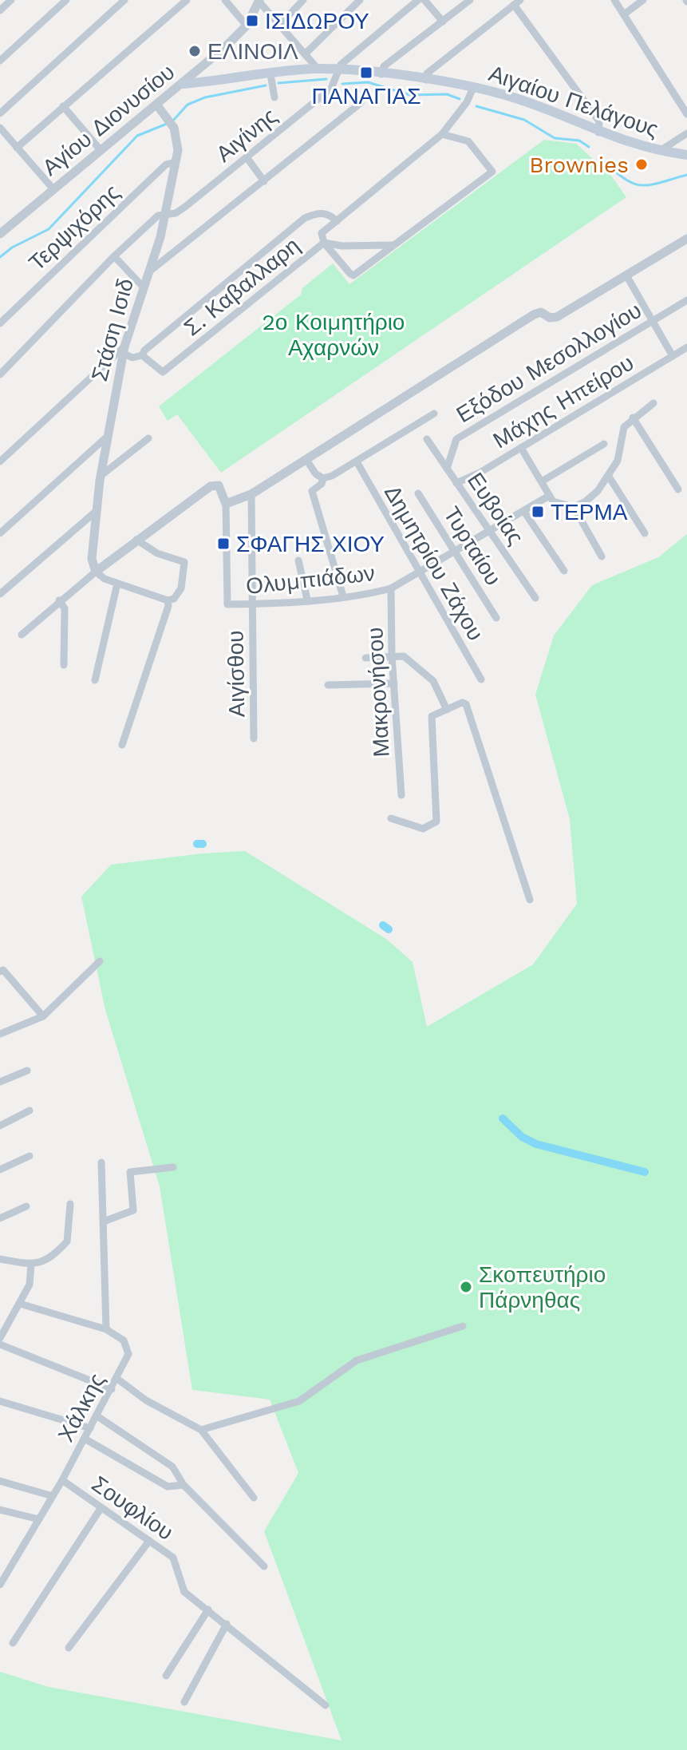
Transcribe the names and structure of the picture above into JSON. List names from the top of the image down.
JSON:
{
  "streets": {
    "main road": ["Αιγαίου Πελάγους"],
    "street": [
      "Αγίου Διονυσίου",
      "Αιγίνης",
      "Τερψιχόρης",
      "Σ. Καβαλλαρη",
      "Στάση Ισιδ",
      "Εξόδου Μεσολλογίου",
      "Μάχης Ηπείρου",
      "Ευβοίας",
      "Τυρταίου",
      "Δημητρίου Ζάχου",
      "Ολυμπιάδων",
      "Αιγίσθου",
      "Μακρονήσου",
      "Χάλκης",
      "Σουφλίου"
    ]
  },
  "crossings": [
    ["Αιγαίου Πελάγους", "Αγίου Διονυσίου"],
    ["Αιγαίου Πελάγους", "Αιγίνης"],
    ["Αγίου Διονυσίου", "Στάση Ισιδ"],
    ["Αιγίνης", "Στάση Ισιδ"],
    ["Τερψιχόρης", "Στάση Ισιδ"],
    ["Σ. Καβαλλαρη", "Στάση Ισιδ"],
    ["Εξόδου Μεσολλογίου", "Ευβοίας"],
    ["Μάχης Ηπείρου", "Ευβοίας"],
    ["Ευβοίας", "Ολυμπιάδων"],
    ["Τυρταίου", "Ολυμπιάδων"],
    ["Δημητρίου Ζάχου", "Ολυμπιάδων"],
    ["Ολυμπιάδων", "Αιγίσθου"],
    ["Ολυμπιάδων", "Μακρονήσου"],
    ["Χάλκης", "Σουφλίου"]
  ],
  "parks": ["2ο Κοιμητήριο Αχαρνών"],
  "places": {
    "transit": [
      "ΙΣΙΔΩΡΟΥ",
      "ΠΑΝΑΓΙΑΣ",
      "ΤΕΡΜΑ",
      "ΣΦΑΓΗΣ ΧΙΟΥ"
    ],
    "other": ["ΕΛΙΝΟΙΛ", "Brownies", "Σκοπευτήριο Πάρνηθας"]
  }
}
